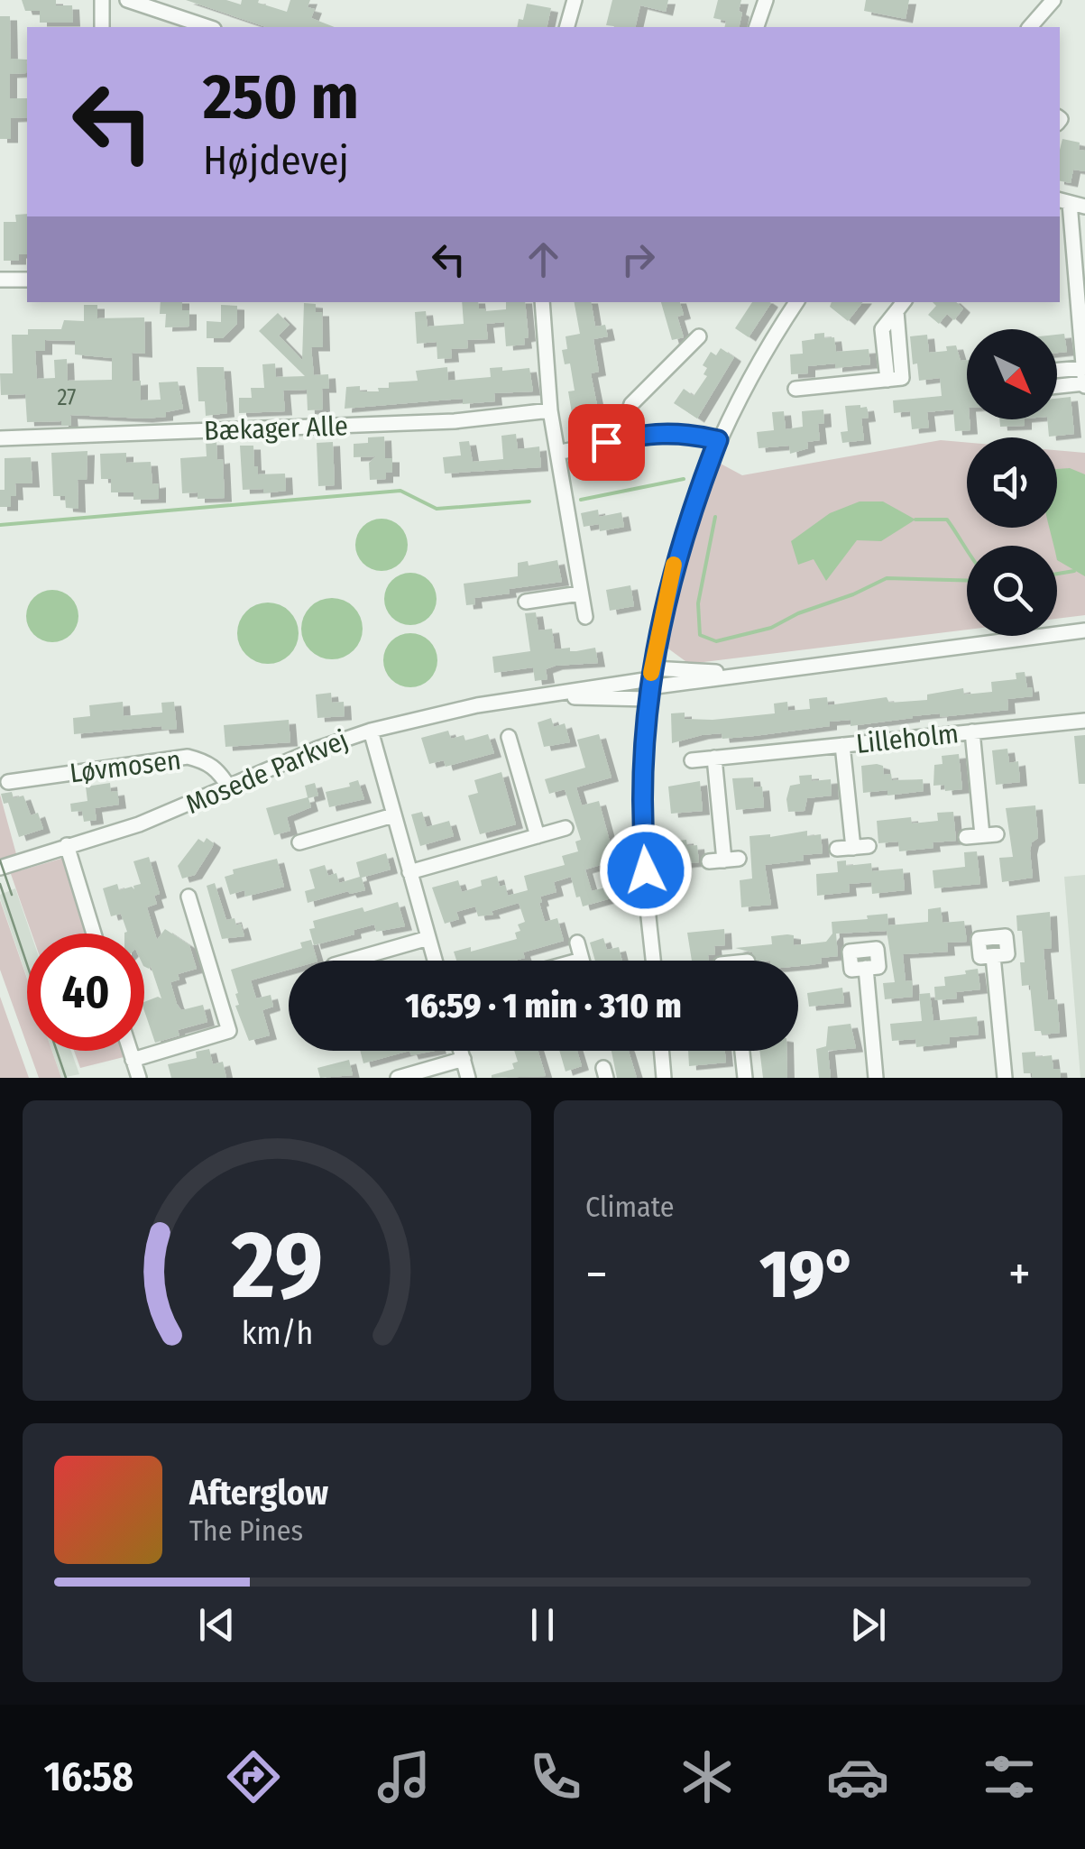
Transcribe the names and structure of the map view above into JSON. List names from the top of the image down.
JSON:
{
  "streets": {
    "street": [
      "Bækager Alle",
      "Lilleholm",
      "Løvmosen",
      "Mosede Parkvej"
    ]
  },
  "crossings": [
    ["Løvmosen", "Mosede Parkvej"]
  ],
  "house_numbers": ["27"],
  "north": "bottom right",
  "page": {
    "turn": ["250 m", "Højdevej"],
    "limit": "40",
    "trip": "16:59 · 1 min · 310 m",
    "tile": "Climate",
    "heat": ["−", "19°", "+"],
    "song": ["Afterglow", "The Pines"],
    "tabs": "16:58",
    "gauge": ["29", "km/h"]
  }
}
